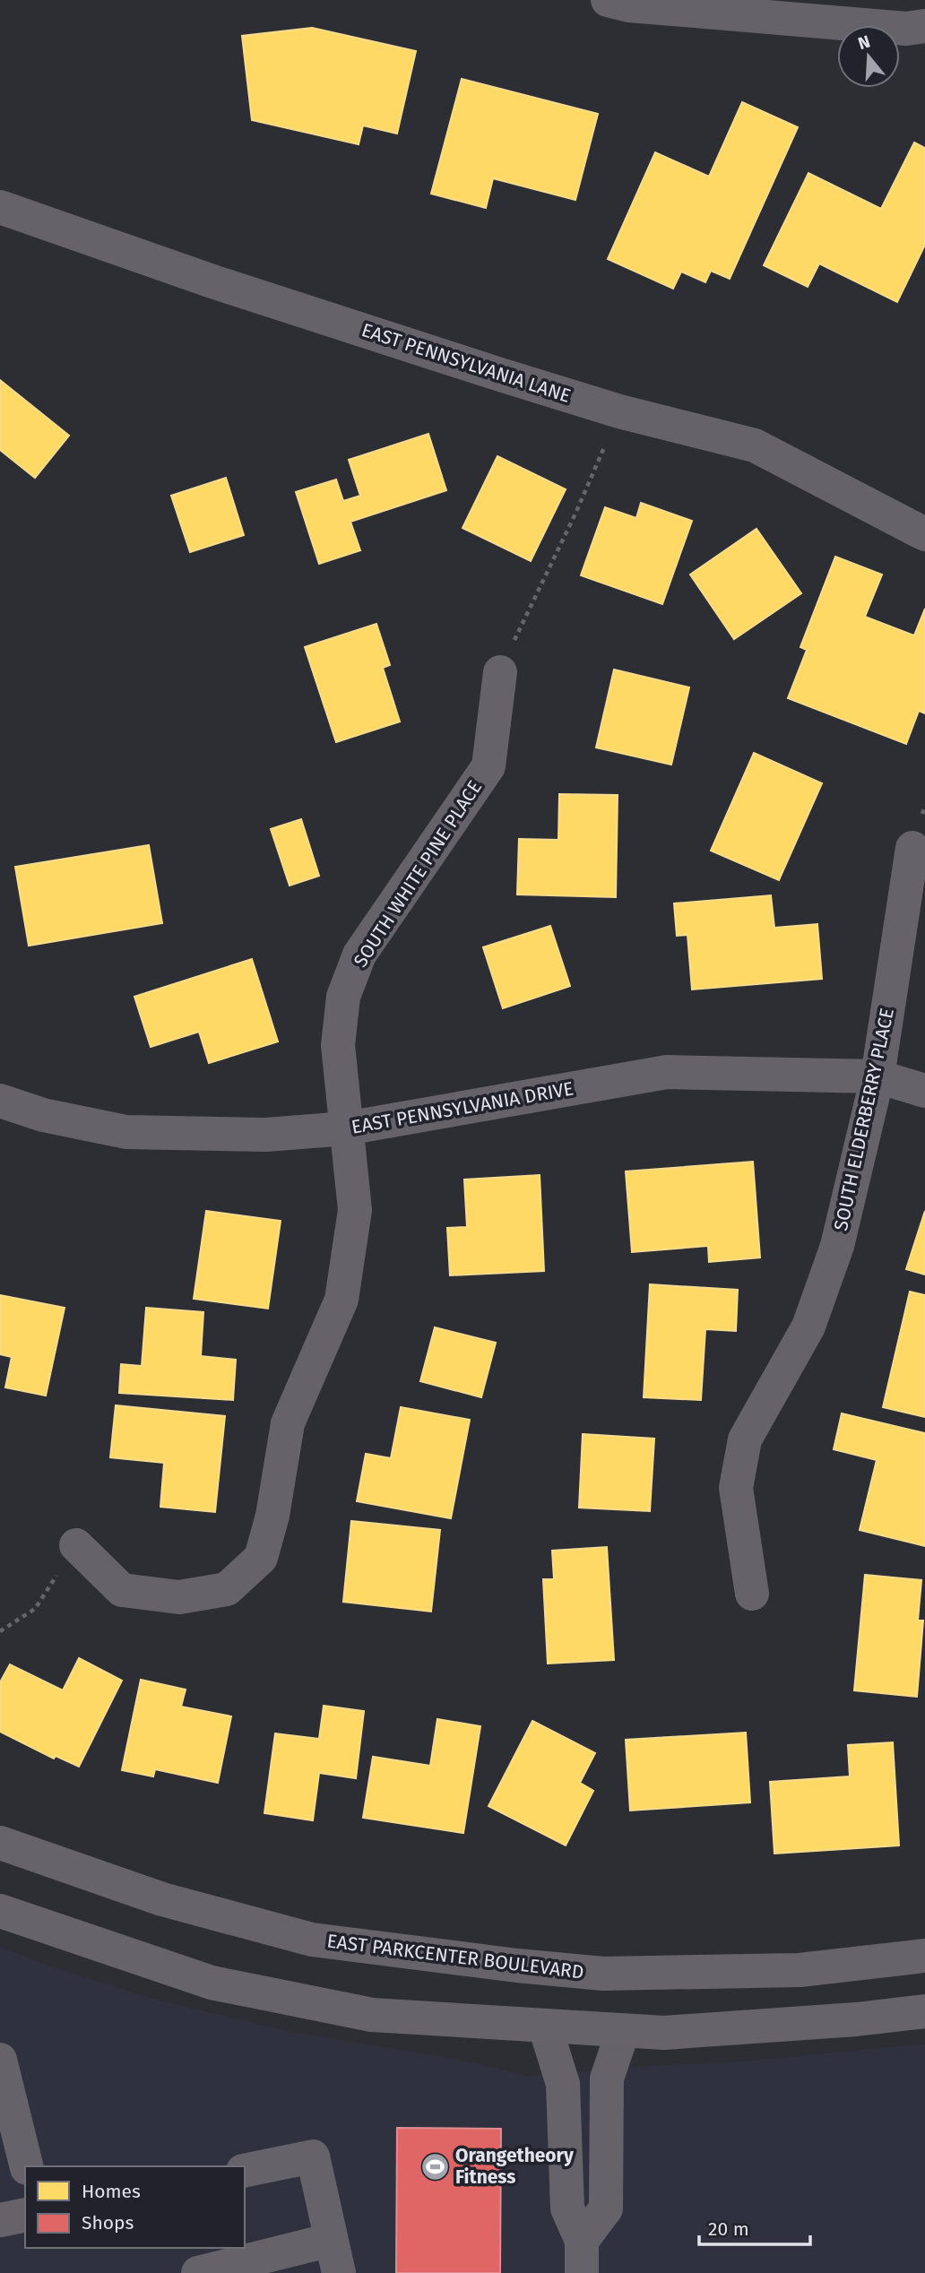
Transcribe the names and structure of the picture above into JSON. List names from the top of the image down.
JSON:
{
  "streets": {
    "main road": ["EAST PARKCENTER BOULEVARD"],
    "street": [
      "EAST PENNSYLVANIA LANE",
      "SOUTH WHITE PINE PLACE",
      "EAST PENNSYLVANIA DRIVE",
      "SOUTH ELDERBERRY PLACE"
    ]
  },
  "crossings": [
    ["SOUTH WHITE PINE PLACE", "EAST PENNSYLVANIA DRIVE"],
    ["EAST PENNSYLVANIA DRIVE", "SOUTH ELDERBERRY PLACE"]
  ],
  "places": {
    "sports": ["Orangetheory Fitness"]
  },
  "legend": ["Homes", "Shops"],
  "scale_bar": "20 m",
  "north": "top"
}
